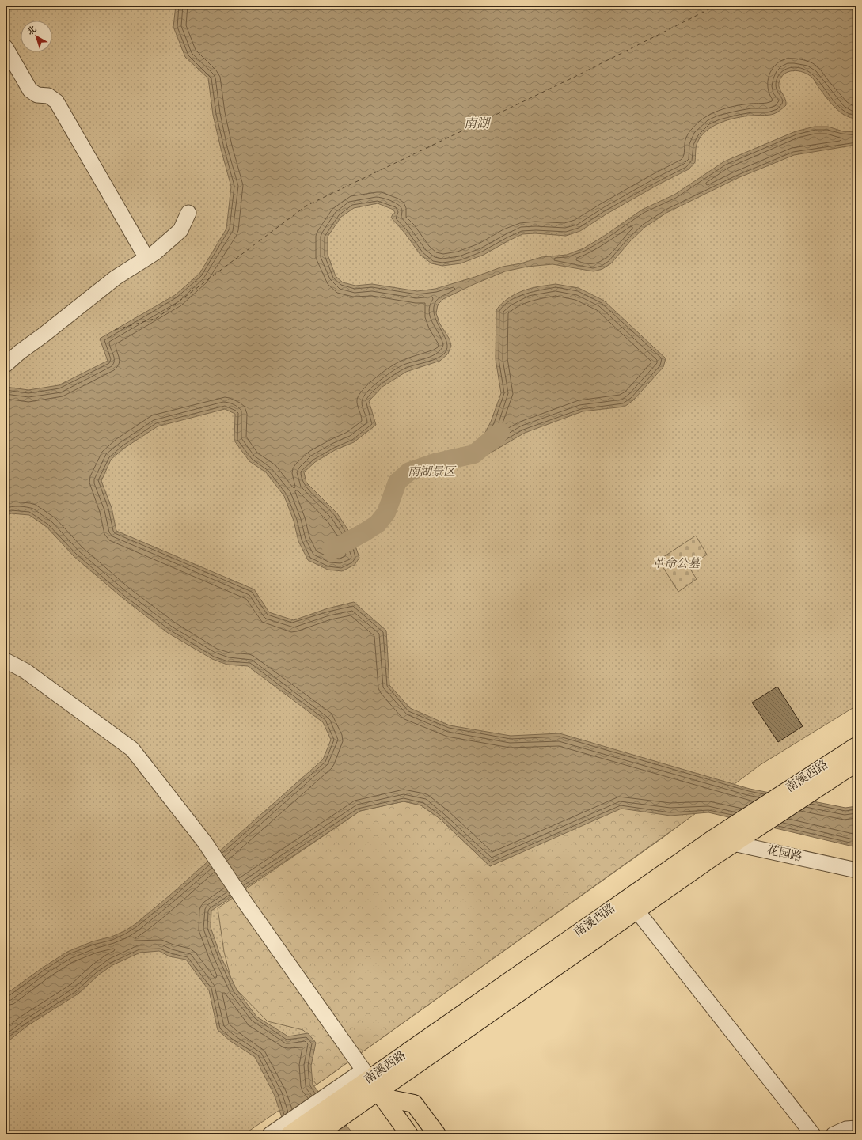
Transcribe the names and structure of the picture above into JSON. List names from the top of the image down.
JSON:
{
  "streets": {
    "main road": ["南溪西路"],
    "street": ["花园路"]
  },
  "crossings": [
    ["南溪西路", "花园路"]
  ],
  "water": ["南湖"],
  "parks": ["南湖景区", "革命公墓"],
  "north": "top left"
}
